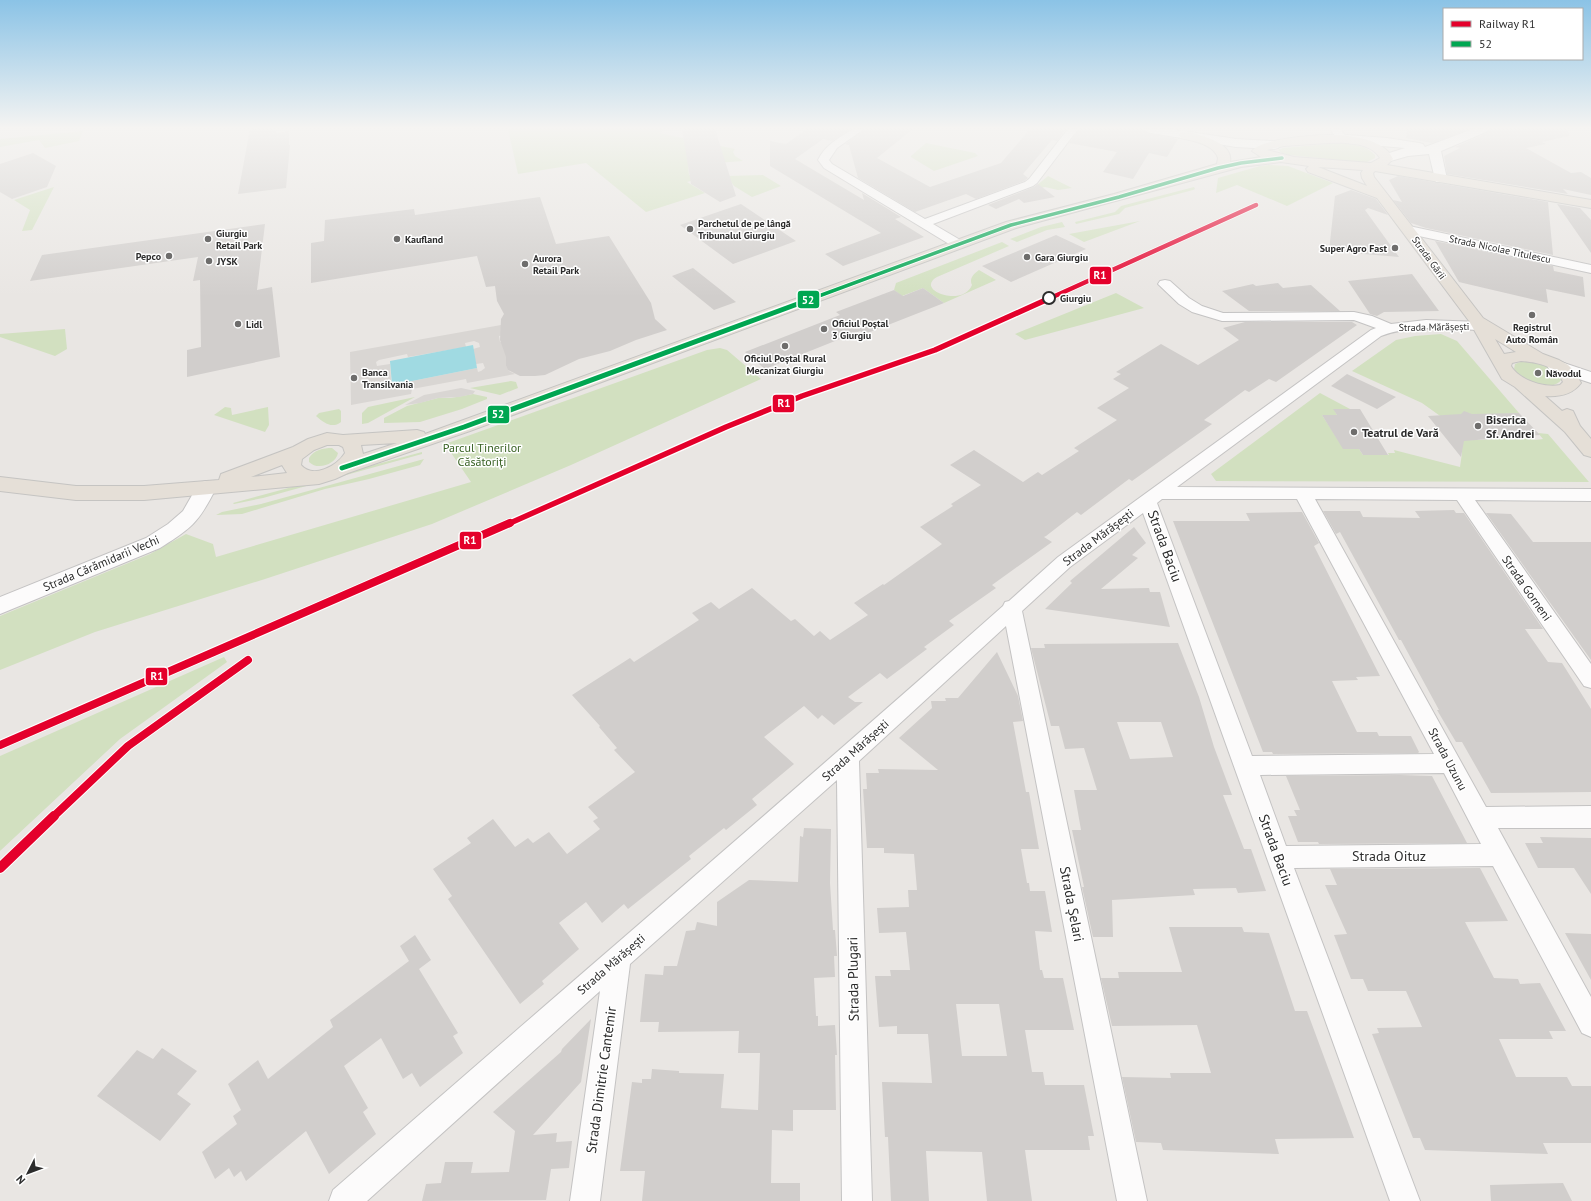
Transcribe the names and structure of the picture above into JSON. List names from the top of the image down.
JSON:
{
  "streets": {
    "main road": ["Strada Gării"],
    "street": [
      "Strada Nicolae Titulescu",
      "Strada Mărășești",
      "Strada Baciu",
      "Strada Cărămidarii Vechi",
      "Strada Gorneni",
      "Strada Uzunu",
      "Strada Oituz",
      "Strada Șelari",
      "Strada Plugari",
      "Strada Dimitrie Cantemir"
    ]
  },
  "crossings": [
    ["Strada Nicolae Titulescu", "Strada Gării"],
    ["Strada Gării", "Strada Mărășești"],
    ["Strada Mărășești", "Strada Baciu"],
    ["Strada Mărășești", "Strada Șelari"],
    ["Strada Mărășești", "Strada Plugari"],
    ["Strada Mărășești", "Strada Dimitrie Cantemir"],
    ["Strada Baciu", "Strada Oituz"],
    ["Strada Uzunu", "Strada Oituz"]
  ],
  "parks": ["Parcul Tinerilor Căsătoriți"],
  "places": [
    "Parchetul de pe lângă Tribunalul Giurgiu",
    "Giurgiu Retail Park",
    "Kaufland",
    "Super Agro Fast",
    "Pepco",
    "Gara Giurgiu",
    "JYSK",
    "Aurora Retail Park",
    "Giurgiu",
    "Registrul Auto Român",
    "Lidl",
    "Oficiul Poștal 3 Giurgiu",
    "Oficiul Poștal Rural Mecanizat Giurgiu",
    "Năvodul",
    "Banca Transilvania",
    "Biserica Sf. Andrei",
    "Teatrul de Vară"
  ],
  "lines": ["transit line 52", "rail line R1"],
  "legend": ["Railway R1", "52"],
  "north": "bottom left"
}
